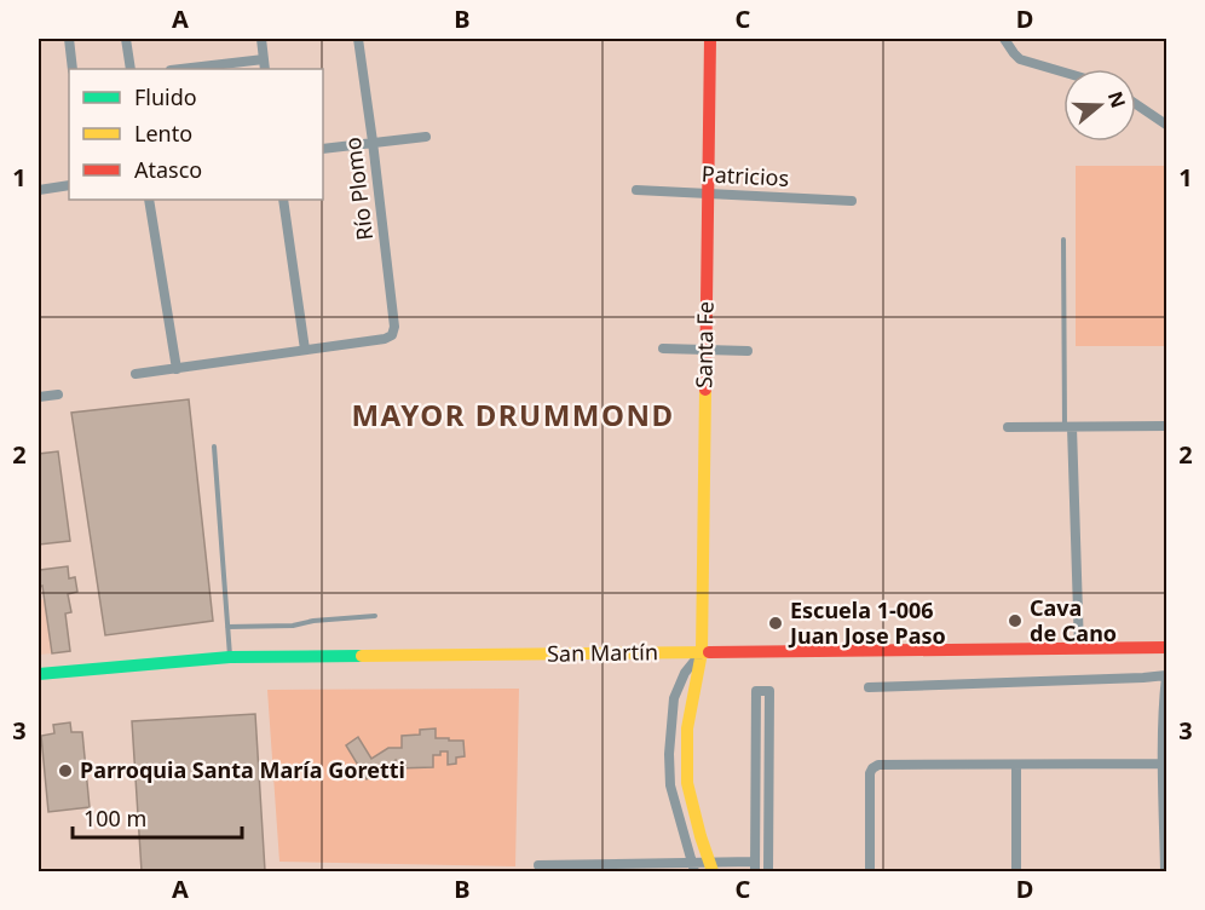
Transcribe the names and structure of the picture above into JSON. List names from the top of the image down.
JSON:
{
  "streets": {
    "main road": ["Santa Fe", "San Martín"],
    "street": ["Patricios", "Río Plomo"]
  },
  "crossings": [
    ["Patricios", "Santa Fe"],
    ["Santa Fe", "San Martín"]
  ],
  "districts": ["MAYOR DRUMMOND"],
  "places": ["Cava de Cano", "Escuela 1-006 Juan Jose Paso", "Parroquia Santa María Goretti"],
  "legend": ["Fluido", "Lento", "Atasco"],
  "scale_bar": "100 m",
  "north": "right",
  "grid": {
    "columns": [
      "A",
      "B",
      "C",
      "D"
    ],
    "rows": ["1", "2", "3"]
  }
}
